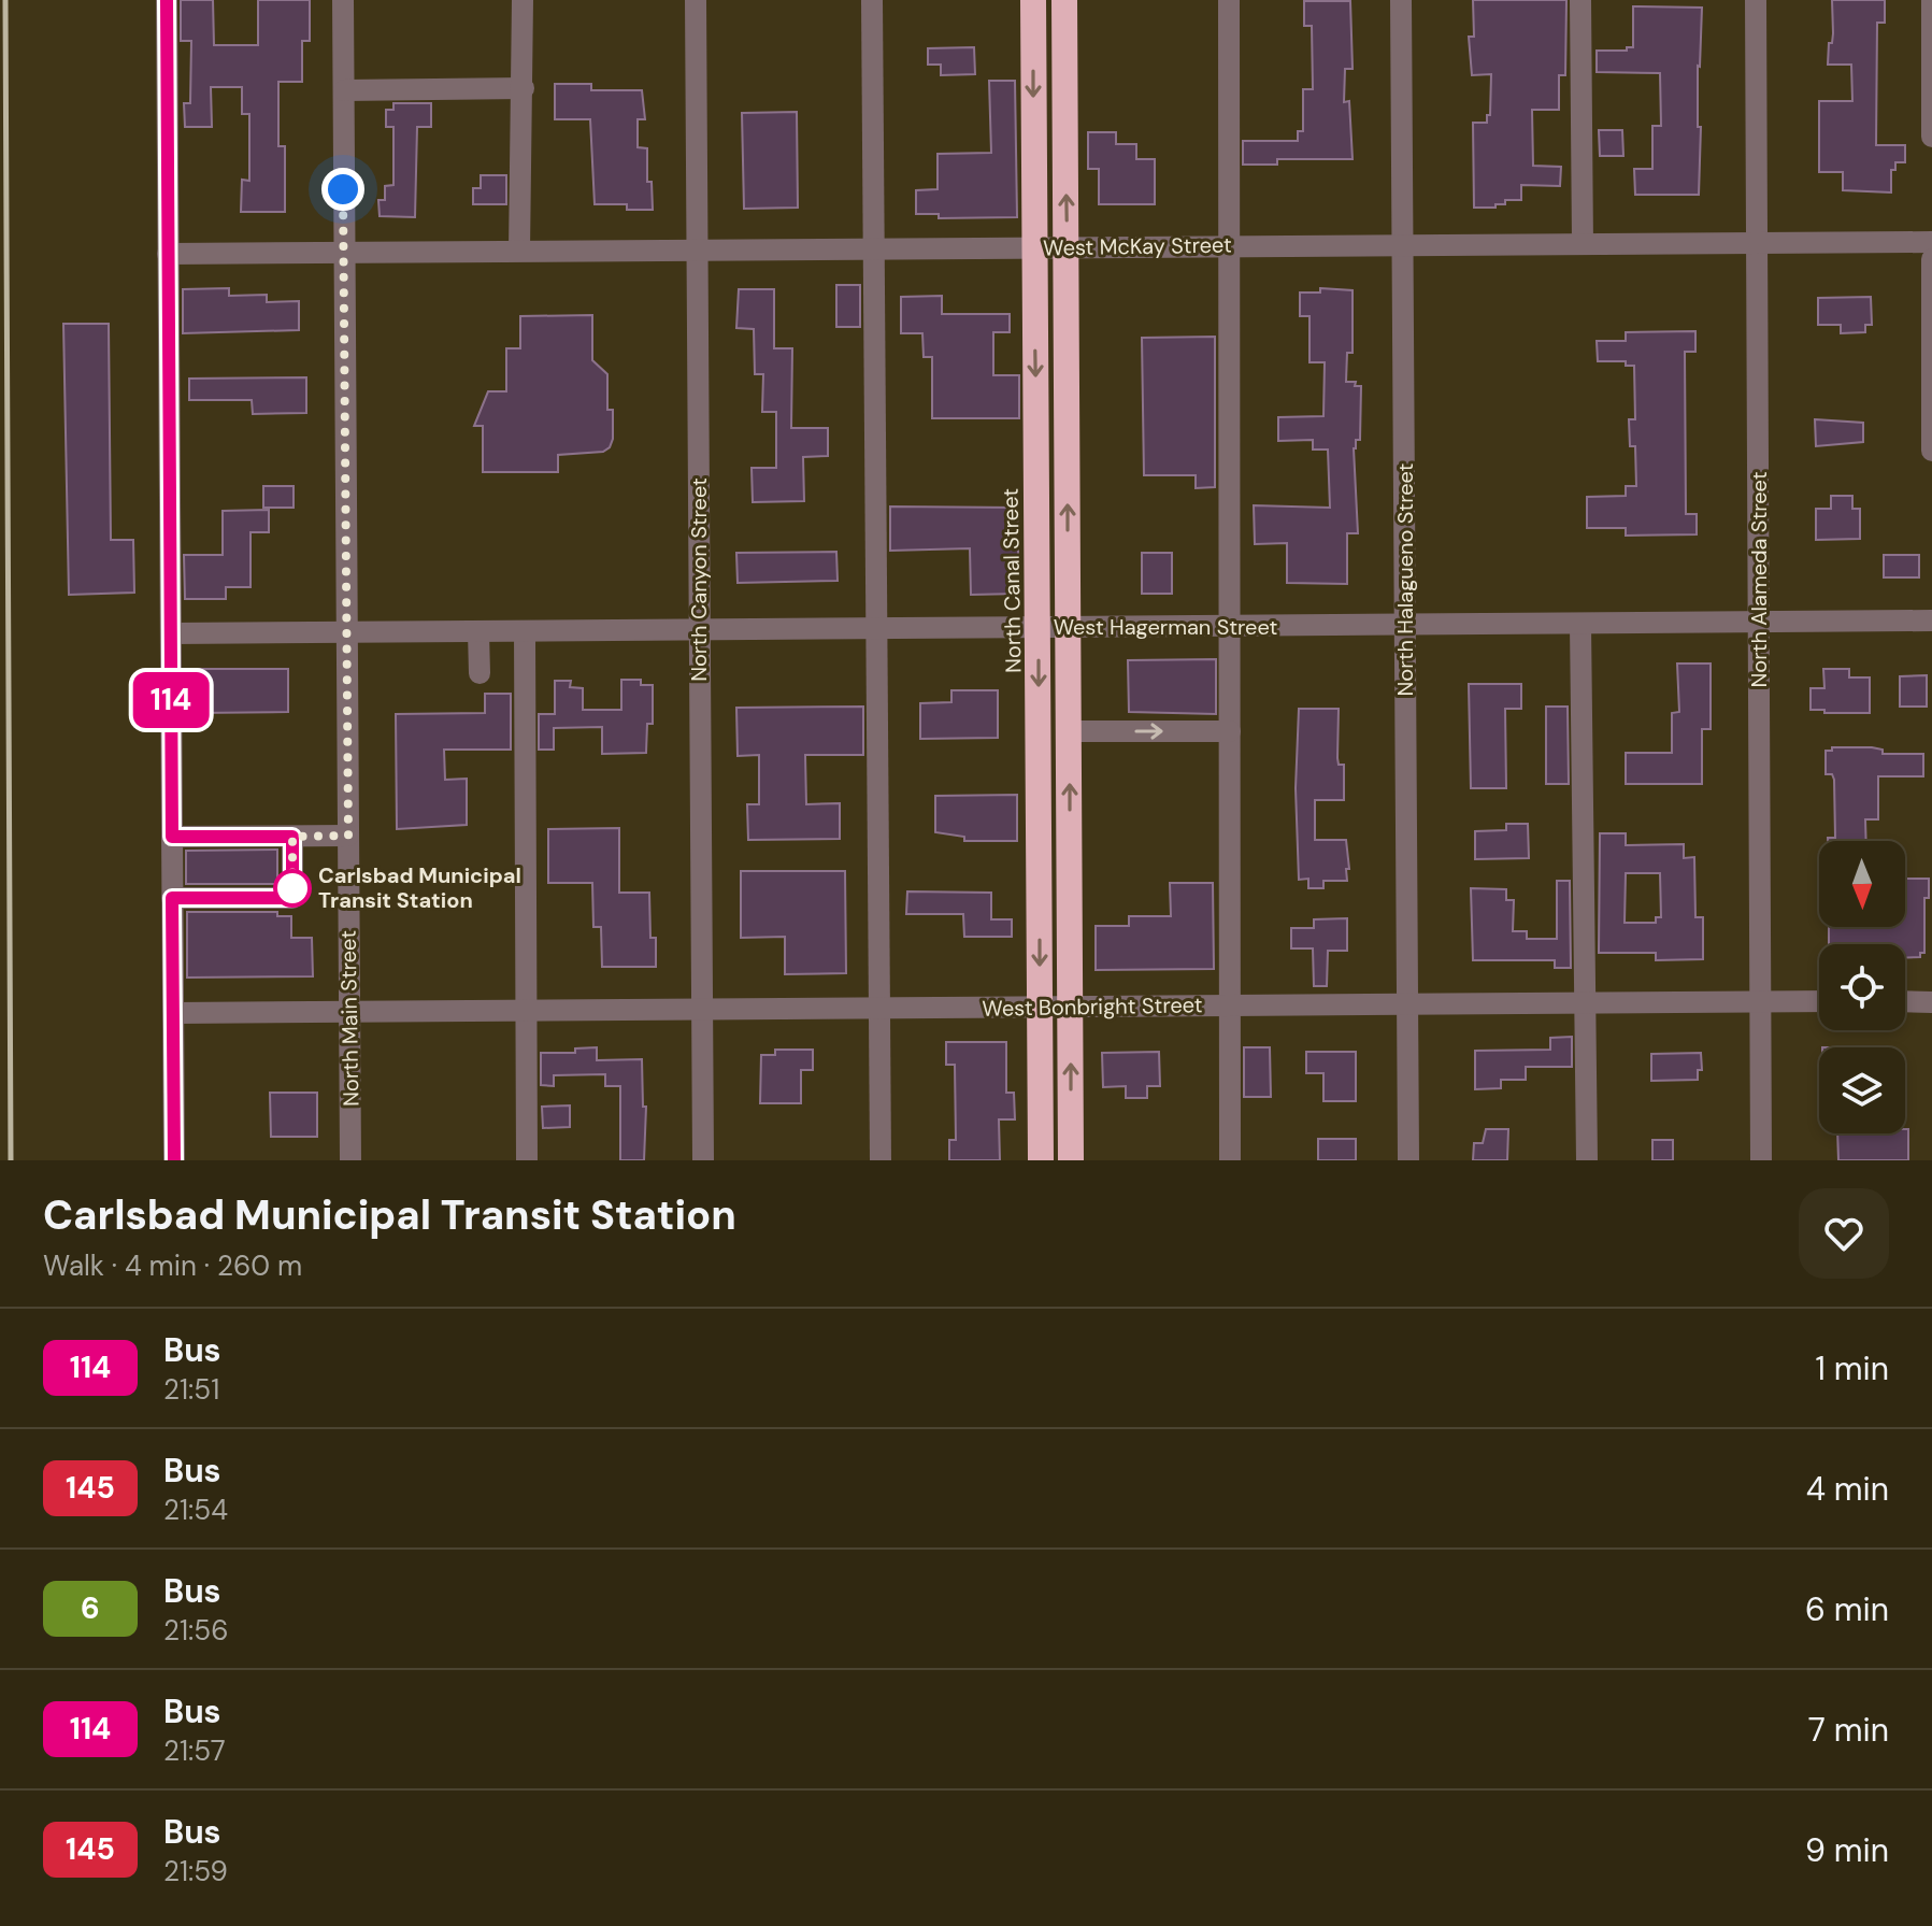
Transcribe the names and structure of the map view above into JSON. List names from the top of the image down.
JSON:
{
  "streets": {
    "highway": ["North Canal Street"],
    "street": [
      "West McKay Street",
      "North Canyon Street",
      "North Halagueno Street",
      "North Alameda Street",
      "West Hagerman Street",
      "West Bonbright Street",
      "North Main Street"
    ]
  },
  "crossings": [
    ["West McKay Street", "North Canyon Street"],
    ["West McKay Street", "North Halagueno Street"],
    ["West McKay Street", "North Alameda Street"],
    ["West McKay Street", "North Canal Street"],
    ["West McKay Street", "North Main Street"],
    ["North Canyon Street", "West Hagerman Street"],
    ["North Canyon Street", "West Bonbright Street"],
    ["North Halagueno Street", "West Hagerman Street"],
    ["North Halagueno Street", "West Bonbright Street"],
    ["North Alameda Street", "West Hagerman Street"],
    ["North Alameda Street", "West Bonbright Street"],
    ["North Canal Street", "West Hagerman Street"],
    ["North Canal Street", "West Bonbright Street"],
    ["West Hagerman Street", "North Main Street"],
    ["West Bonbright Street", "North Main Street"]
  ],
  "places": ["Carlsbad Municipal Transit Station"],
  "lines": ["bus line 114"],
  "north": "bottom",
  "page": {
    "on_map": "114",
    "heading": ["Carlsbad Municipal Transit Station", "Walk · 4 min · 260 m"],
    "list": [
      {
        "mark": "114",
        "name": "Bus",
        "note": "21:51",
        "value": "1 min"
      },
      {
        "mark": "145",
        "name": "Bus",
        "note": "21:54",
        "value": "4 min"
      },
      {
        "mark": "6",
        "name": "Bus",
        "note": "21:56",
        "value": "6 min"
      },
      {
        "mark": "114",
        "name": "Bus",
        "note": "21:57",
        "value": "7 min"
      },
      {
        "mark": "145",
        "name": "Bus",
        "note": "21:59",
        "value": "9 min"
      }
    ]
  }
}
